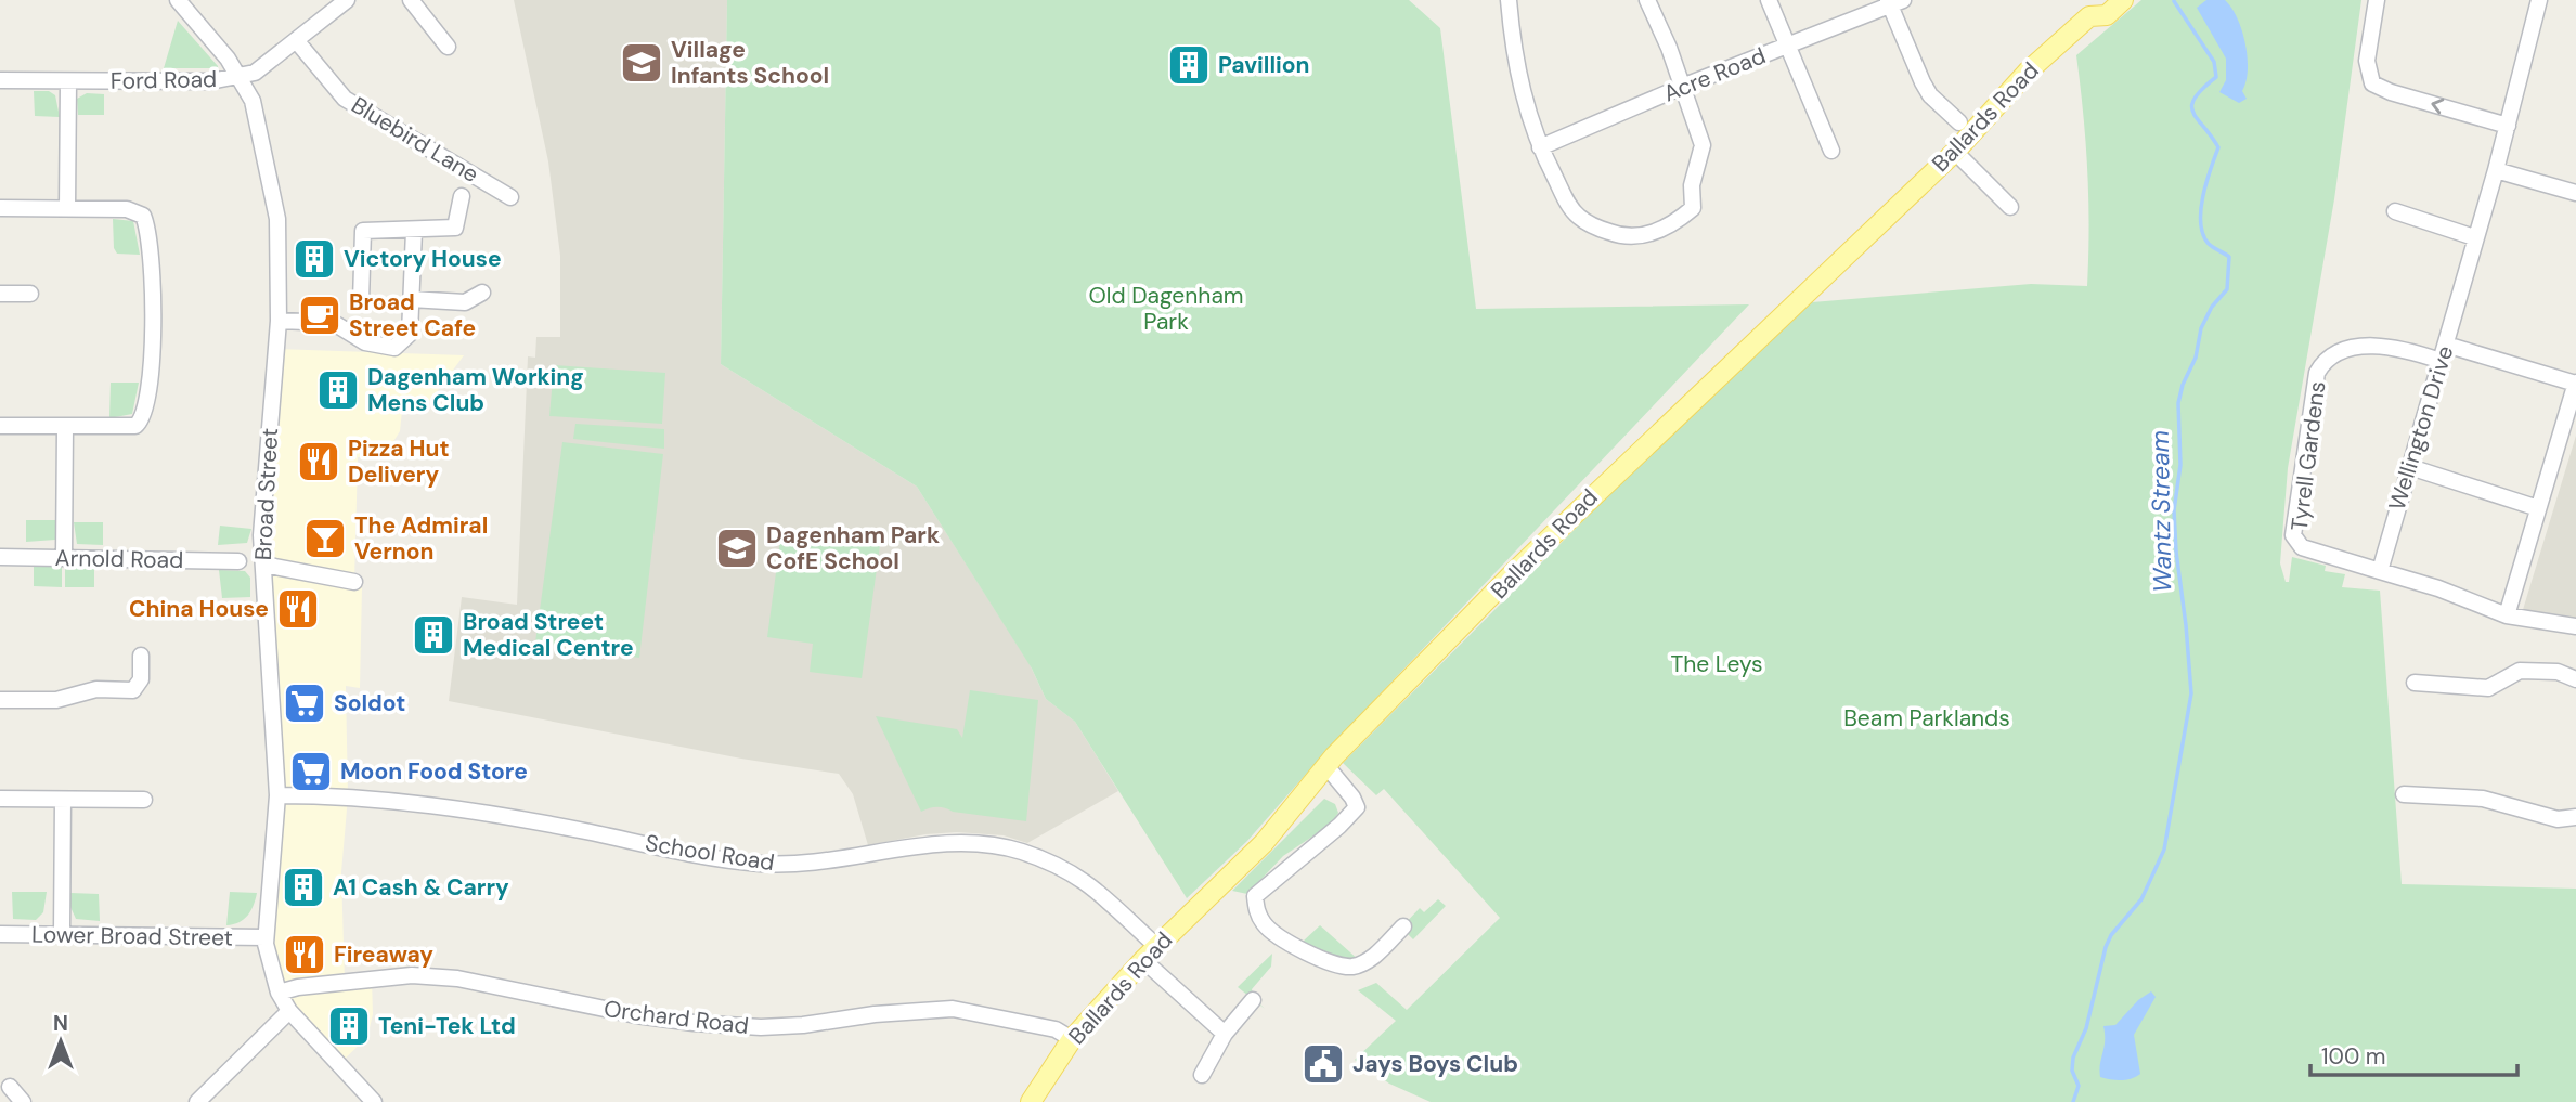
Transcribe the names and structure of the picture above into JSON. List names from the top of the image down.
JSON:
{
  "streets": {
    "main road": ["Ballards Road"],
    "street": [
      "Acre Road",
      "Ford Road",
      "Bluebird Lane",
      "Wellington Drive",
      "Tyrell Gardens",
      "Broad Street",
      "Arnold Road",
      "School Road",
      "Lower Broad Street",
      "Orchard Road"
    ]
  },
  "crossings": [
    ["Ford Road", "Bluebird Lane"],
    ["Ford Road", "Broad Street"],
    ["Ballards Road", "School Road"],
    ["Ballards Road", "Orchard Road"],
    ["Wellington Drive", "Tyrell Gardens"],
    ["Broad Street", "School Road"],
    ["Broad Street", "Lower Broad Street"],
    ["Broad Street", "Orchard Road"]
  ],
  "water": ["Wantz Stream"],
  "parks": ["Old Dagenham Park", "The Leys", "Beam Parklands"],
  "places": {
    "school or university": ["Village Infants School", "Dagenham Park CofE School"],
    "building": [
      "Pavillion",
      "Victory House",
      "Dagenham Working Mens Club",
      "Broad Street Medical Centre",
      "A1 Cash & Carry",
      "Teni-Tek Ltd"
    ],
    "cafe": ["Broad Street Cafe"],
    "restaurant": ["Pizza Hut Delivery", "China House", "Fireaway"],
    "bar": ["The Admiral Vernon"],
    "supermarket": ["Soldot", "Moon Food Store"],
    "public building": ["Jays Boys Club"]
  },
  "scale_bar": "100 m",
  "north": "top"
}
